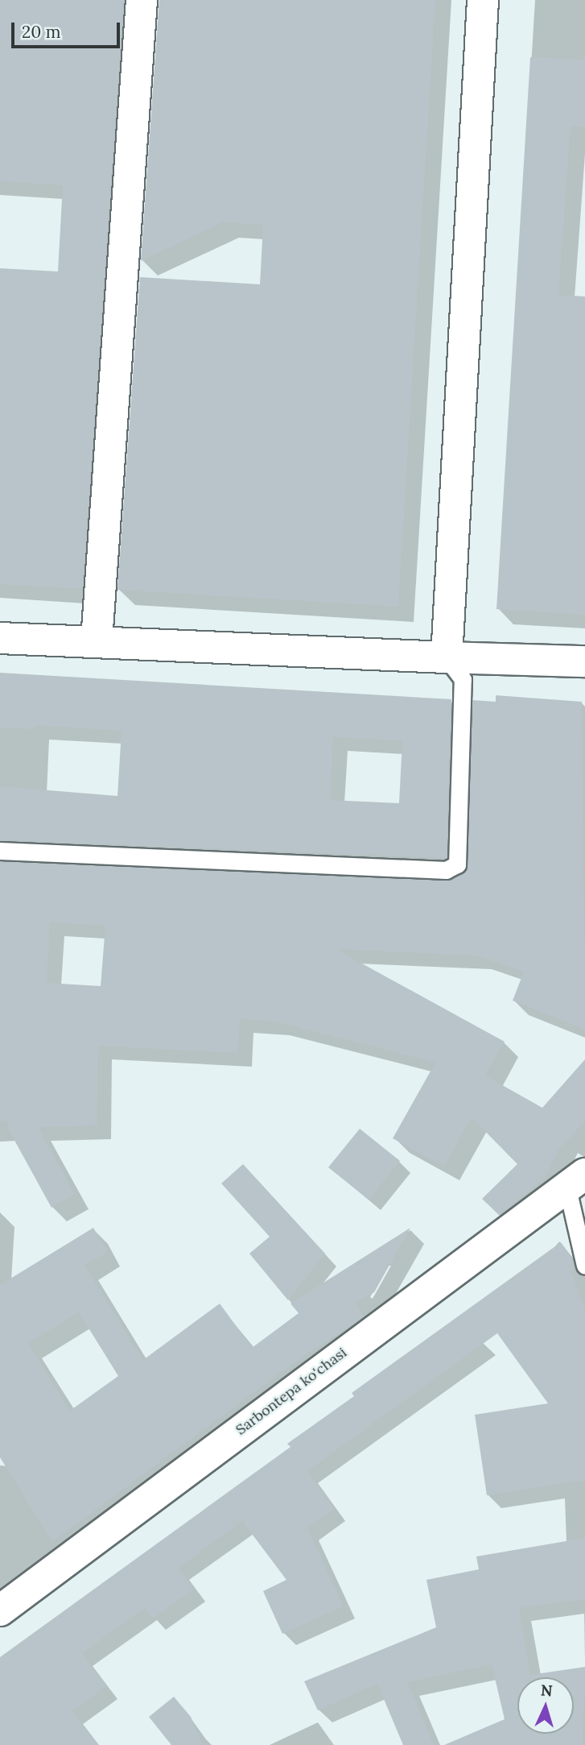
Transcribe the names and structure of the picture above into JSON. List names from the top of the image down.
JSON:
{
  "streets": {
    "street": ["Sarbontepa ko'chasi"]
  },
  "scale_bar": "20 m",
  "north": "top"
}
